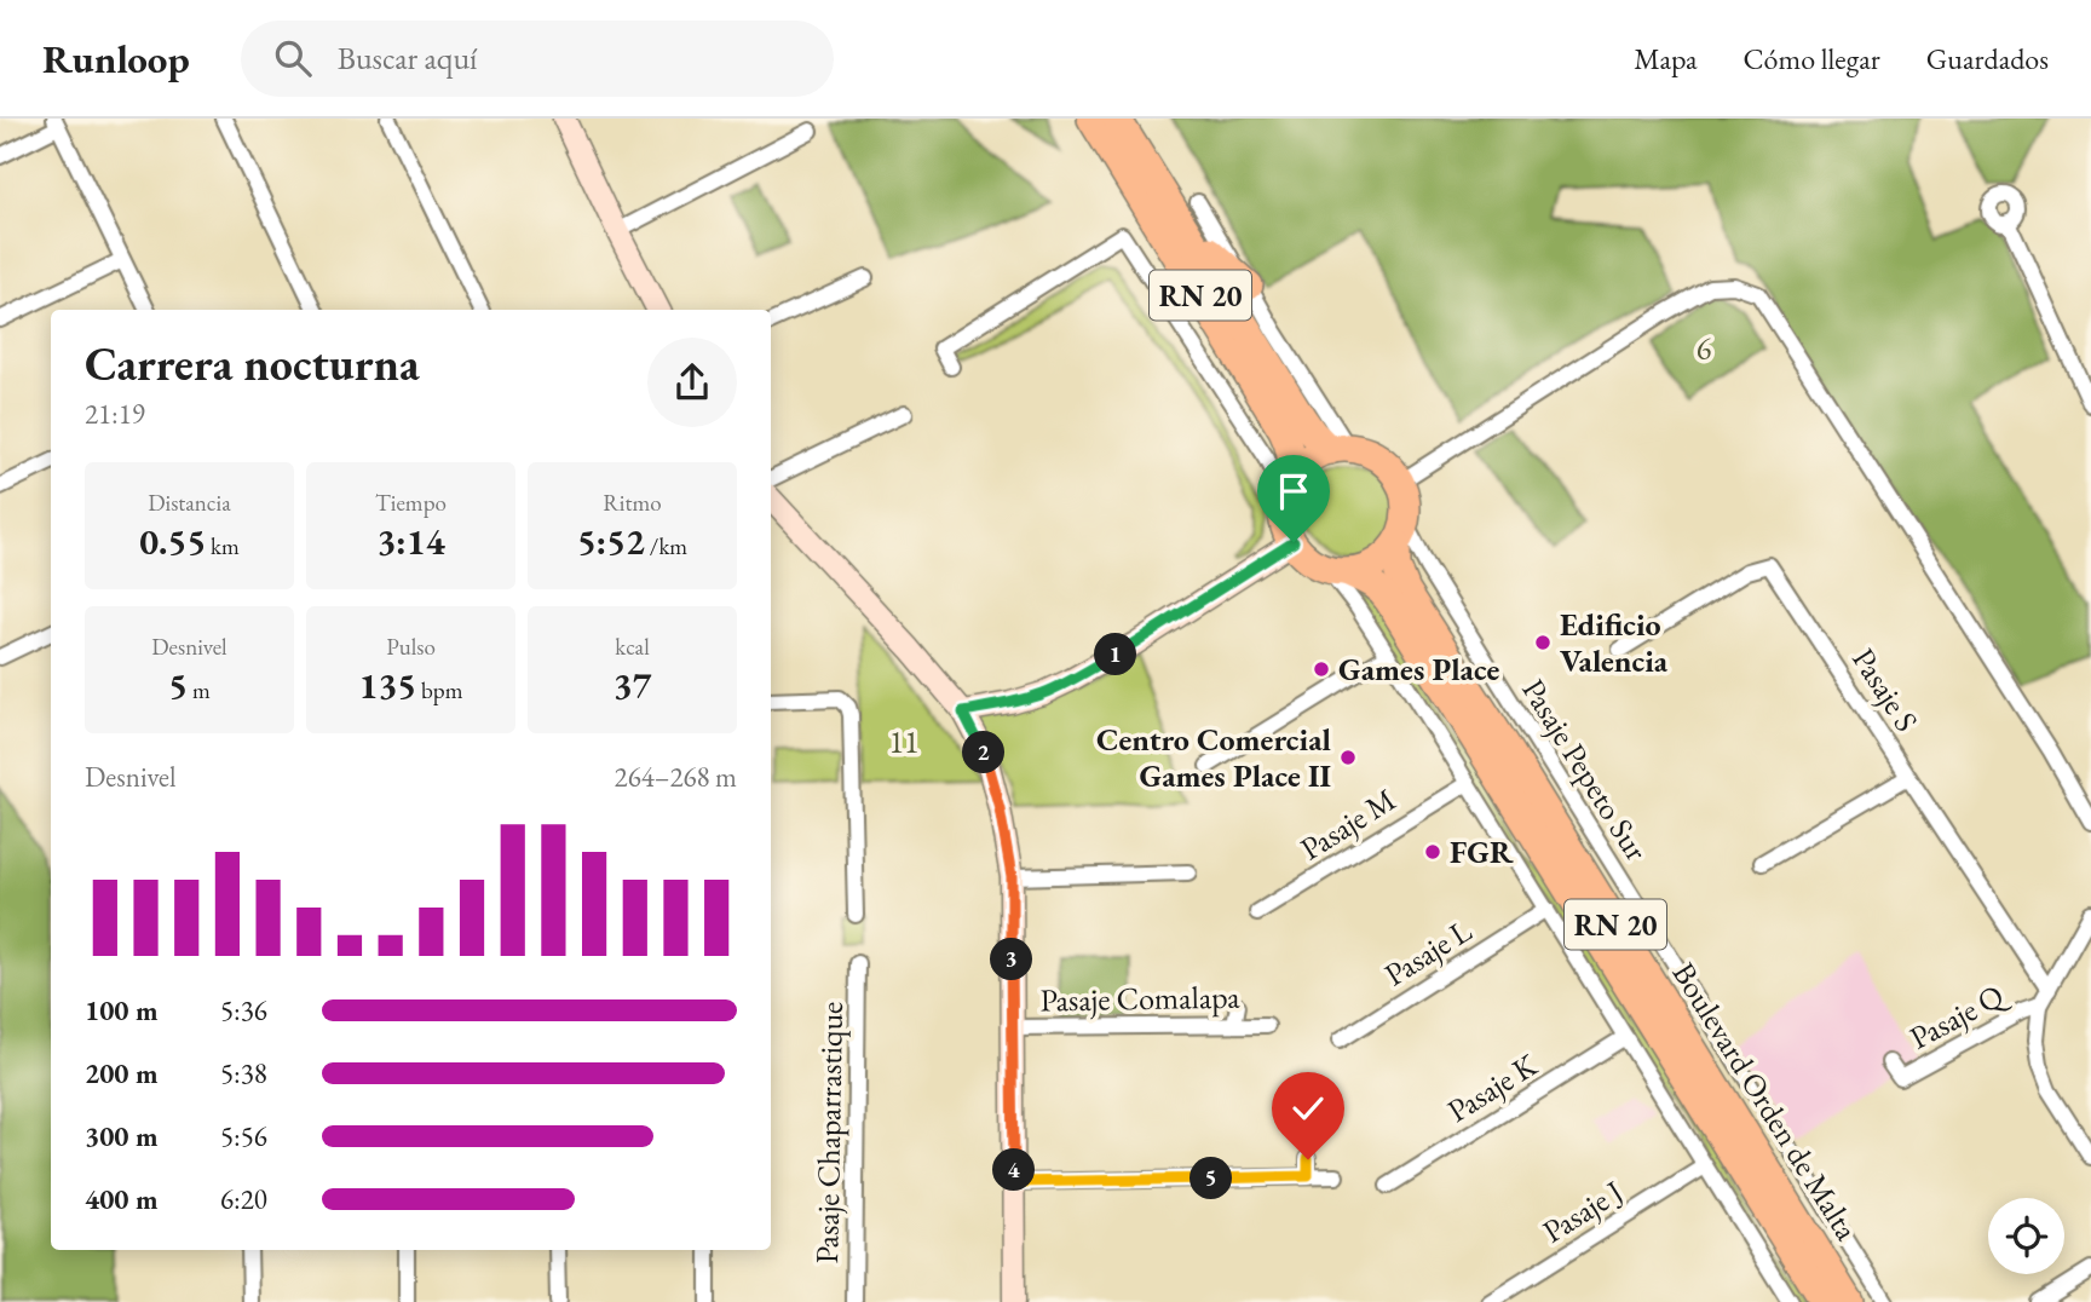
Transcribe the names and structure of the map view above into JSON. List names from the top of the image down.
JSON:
{
  "streets": {
    "highway": ["RN 20", "Boulevard Orden de Malta"],
    "street": [
      "Pasaje S",
      "Pasaje Pepeto Sur",
      "Pasaje M",
      "Pasaje L",
      "Pasaje Comalapa",
      "Pasaje Q",
      "Pasaje K",
      "Pasaje Chaparrastique",
      "Pasaje J"
    ]
  },
  "crossings": [
    ["RN 20", "Pasaje Pepeto Sur"],
    ["RN 20", "Boulevard Orden de Malta"],
    ["Pasaje Pepeto Sur", "Boulevard Orden de Malta"]
  ],
  "parks": ["6", "11"],
  "places": [
    "Edificio Valencia",
    "Games Place",
    "Centro Comercial Games Place II",
    "FGR"
  ],
  "page": {
    "header": "Runloop",
    "search": "Buscar aquí",
    "nav": ["Mapa", "Cómo llegar", "Guardados"],
    "heading": ["Carrera nocturna", "21:19"],
    "stats": [
      ["Distancia", "0.55 km"],
      ["Tiempo", "3:14"],
      ["Ritmo", "5:52 /km"],
      ["Desnivel", "5 m"],
      ["Pulso", "135 bpm"],
      ["kcal", "37"]
    ],
    "pins": [
      "1",
      "2",
      "3",
      "4",
      "5"
    ],
    "chart": ["Desnivel", "264–268 m"],
    "list": [
      {
        "name": "100 m",
        "note": "5:36"
      },
      {
        "name": "200 m",
        "note": "5:38"
      },
      {
        "name": "300 m",
        "note": "5:56"
      },
      {
        "name": "400 m",
        "note": "6:20"
      }
    ]
  }
}
